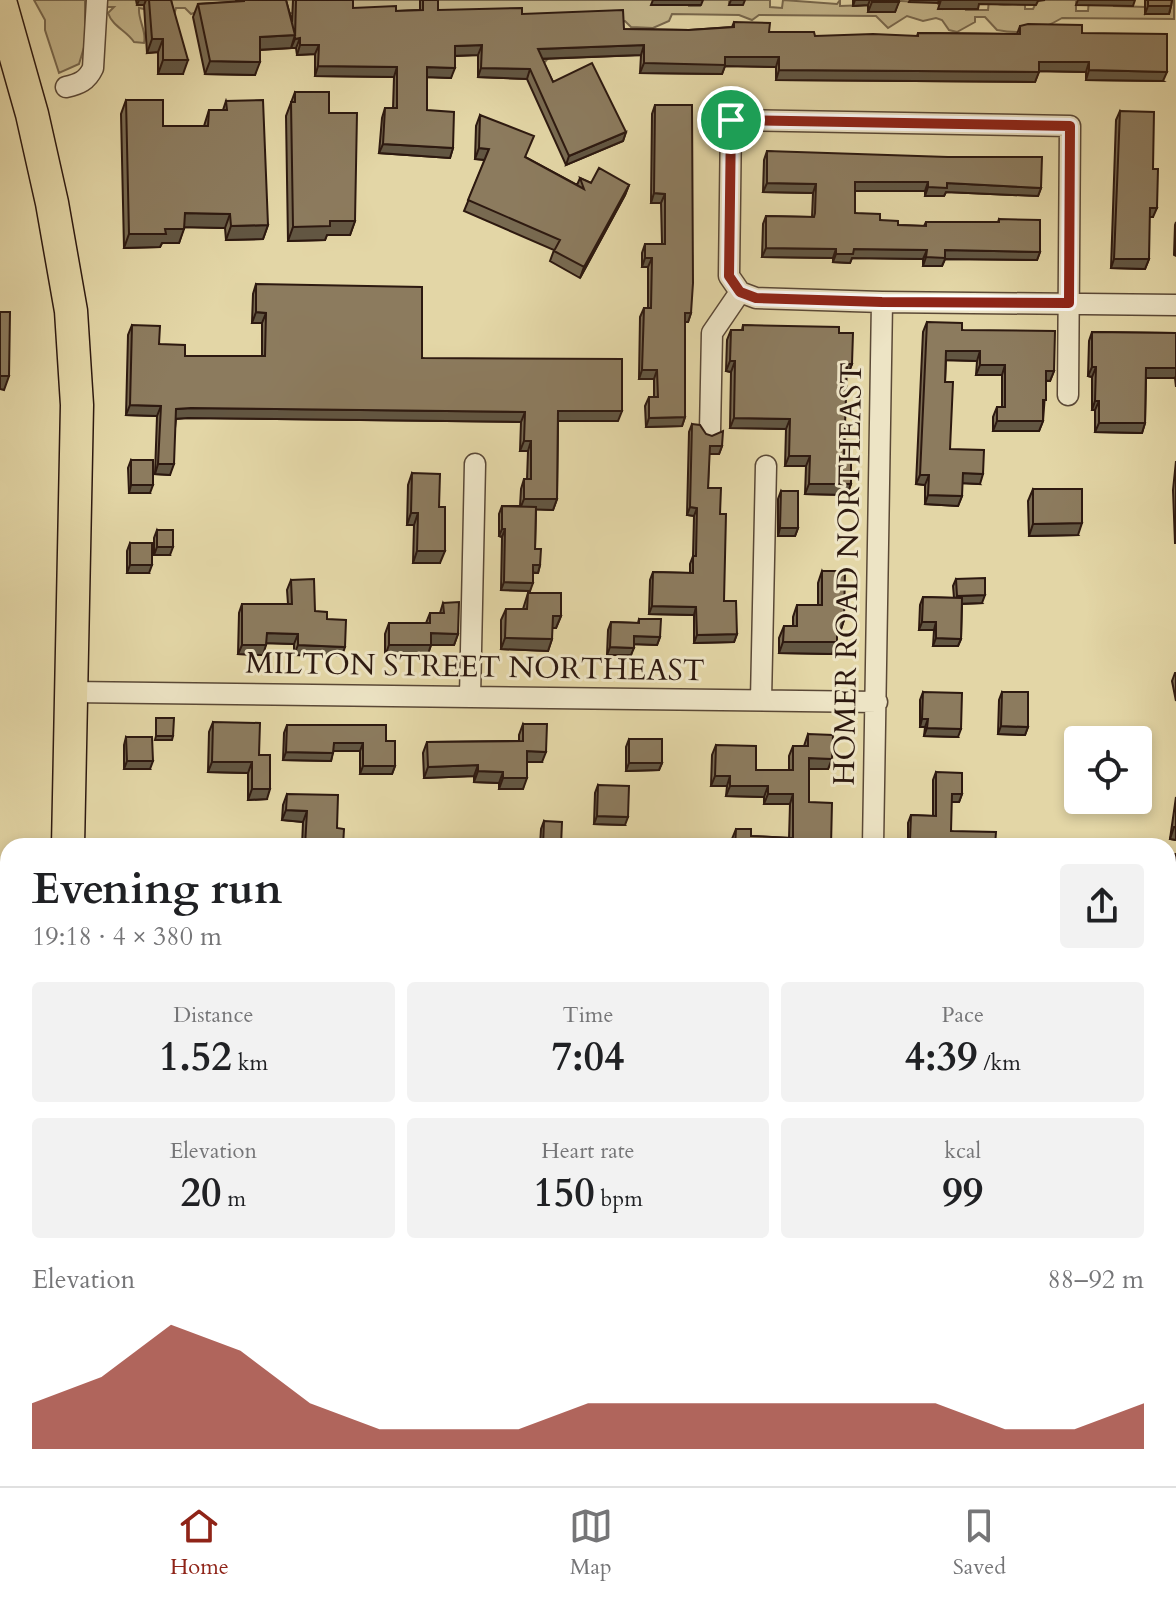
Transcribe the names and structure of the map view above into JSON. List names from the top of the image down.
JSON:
{
  "streets": {
    "street": ["HOMER ROAD NORTHEAST", "MILTON STREET NORTHEAST"]
  },
  "crossings": [
    ["HOMER ROAD NORTHEAST", "MILTON STREET NORTHEAST"]
  ],
  "page": {
    "heading": ["Evening run", "19:18 · 4 × 380 m"],
    "stats": [
      ["Distance", "1.52 km"],
      ["Time", "7:04"],
      ["Pace", "4:39 /km"],
      ["Elevation", "20 m"],
      ["Heart rate", "150 bpm"],
      ["kcal", "99"]
    ],
    "chart": ["Elevation", "88–92 m"],
    "tabs": ["Home", "Map", "Saved"]
  }
}
